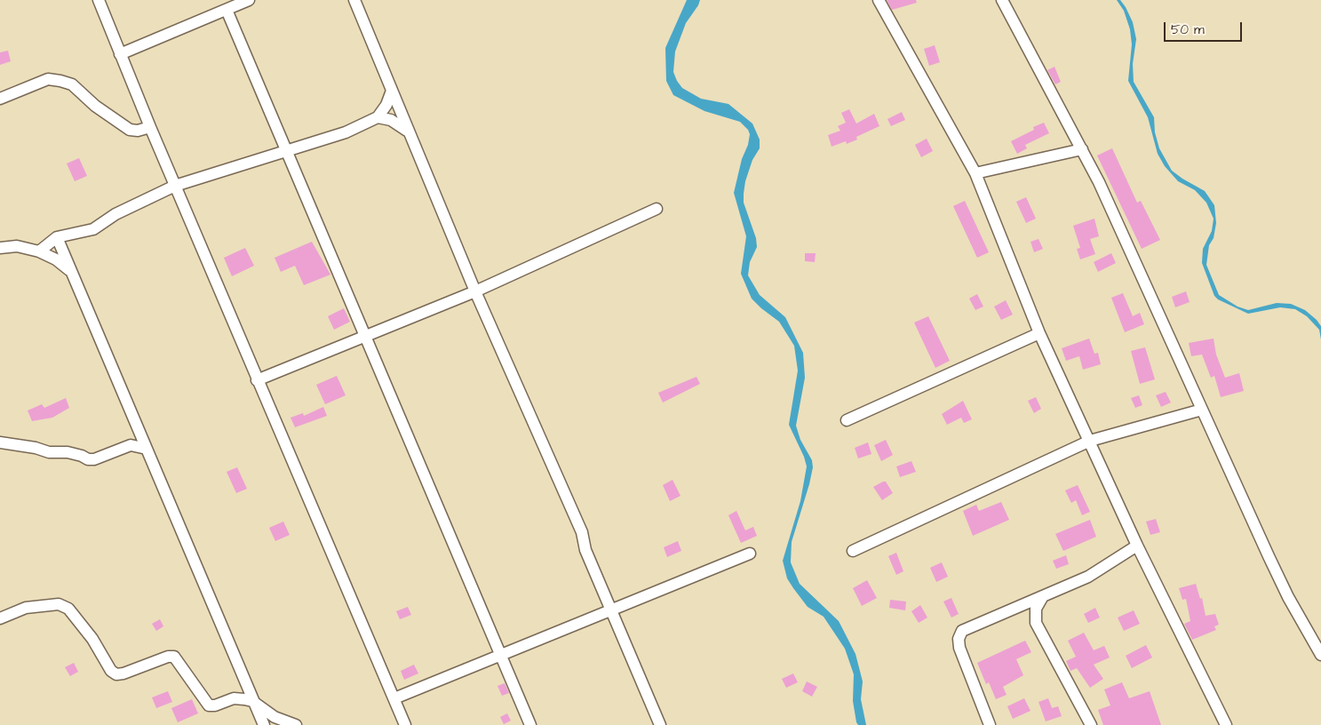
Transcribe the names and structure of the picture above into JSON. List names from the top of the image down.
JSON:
{
  "scale_bar": "50 m"
}
